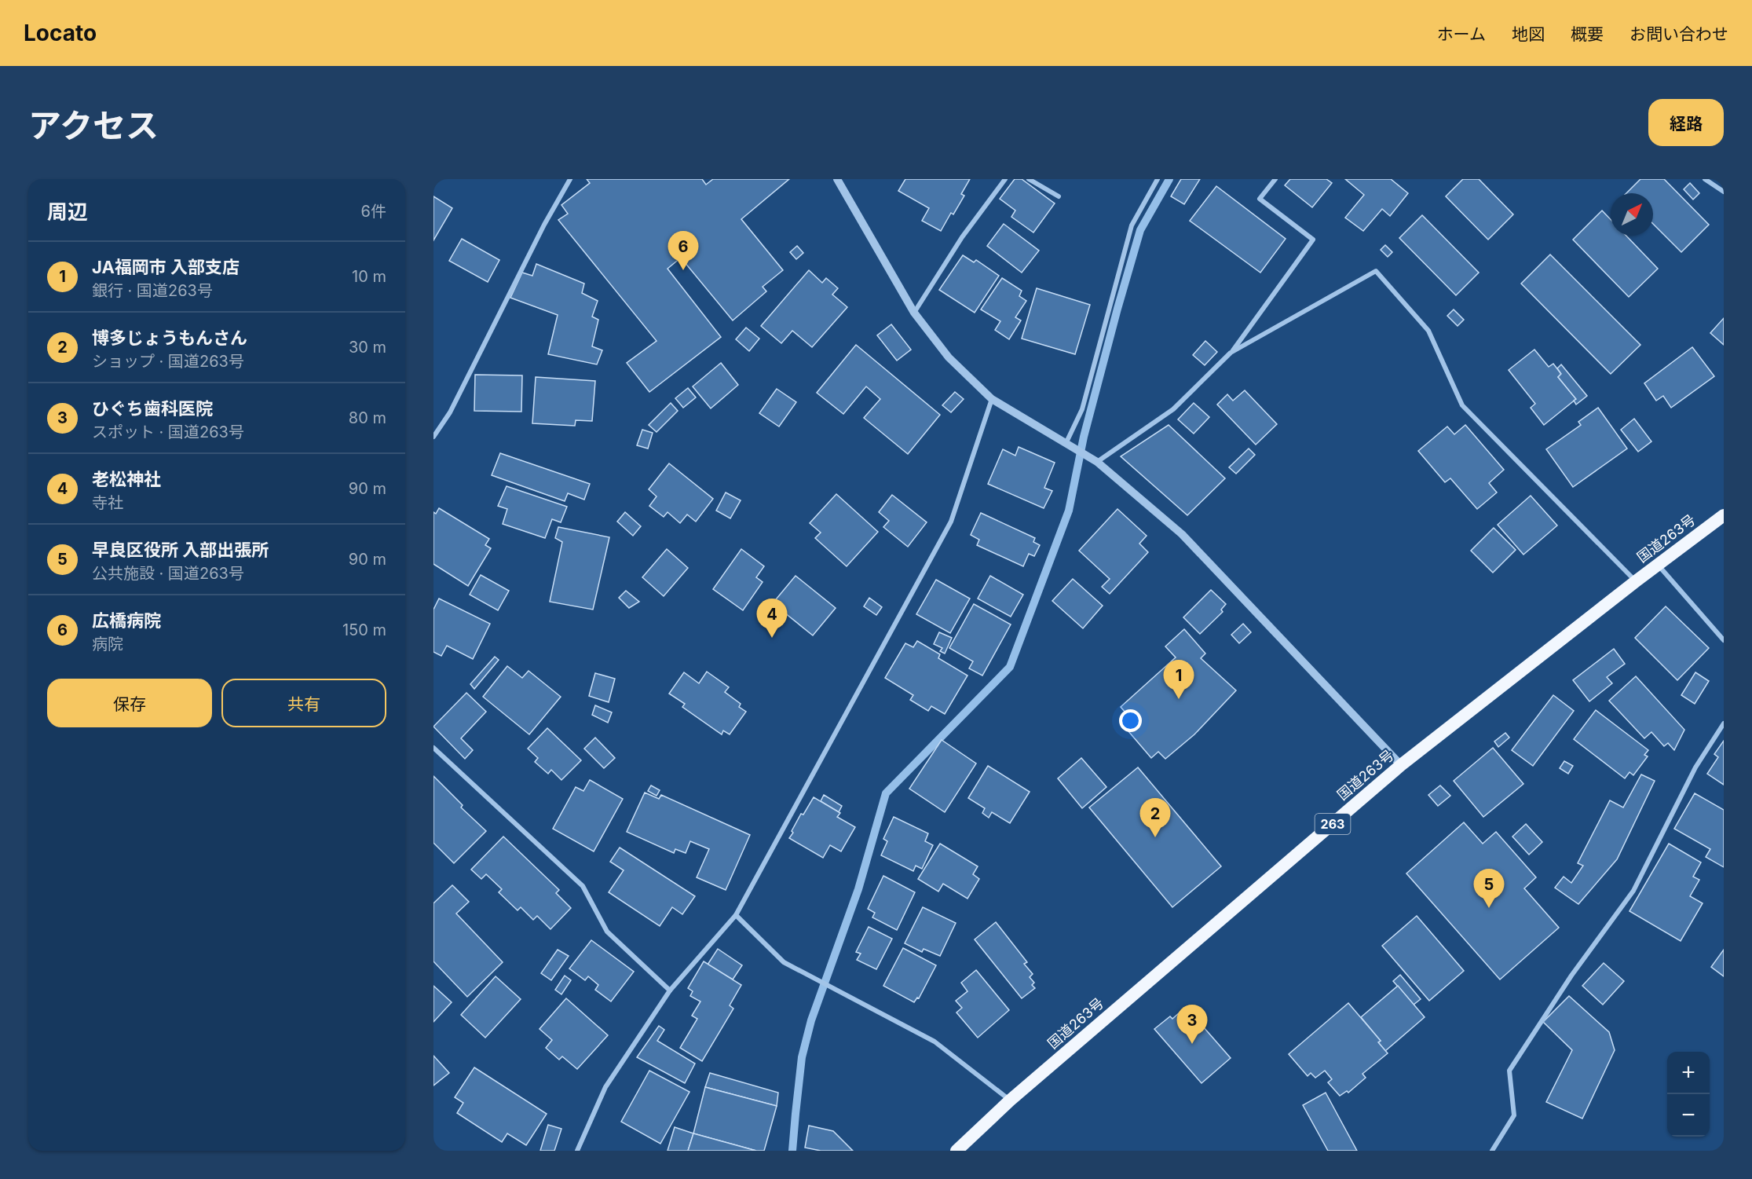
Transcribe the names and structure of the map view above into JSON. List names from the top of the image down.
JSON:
{
  "streets": {
    "highway": ["国道263号", "263"]
  },
  "north": "top right",
  "page": {
    "header": "Locato",
    "nav": [
      "ホーム",
      "地図",
      "概要",
      "お問い合わせ"
    ],
    "title": "アクセス",
    "buttons": [
      "経路",
      ["保存", "共有"]
    ],
    "heading": ["周辺", "6件"],
    "pins": [
      "6",
      "4",
      "1",
      "2",
      "5",
      "3"
    ],
    "list": [
      {
        "mark": "1",
        "name": "JA福岡市 入部支店",
        "note": "銀行 · 国道263号",
        "value": "10 m"
      },
      {
        "mark": "2",
        "name": "博多じょうもんさん",
        "note": "ショップ · 国道263号",
        "value": "30 m"
      },
      {
        "mark": "3",
        "name": "ひぐち歯科医院",
        "note": "スポット · 国道263号",
        "value": "80 m"
      },
      {
        "mark": "4",
        "name": "老松神社",
        "note": "寺社",
        "value": "90 m"
      },
      {
        "mark": "5",
        "name": "早良区役所 入部出張所",
        "note": "公共施設 · 国道263号",
        "value": "90 m"
      },
      {
        "mark": "6",
        "name": "広橋病院",
        "note": "病院",
        "value": "150 m"
      }
    ],
    "map_buttons": ["+", "−"]
  }
}
